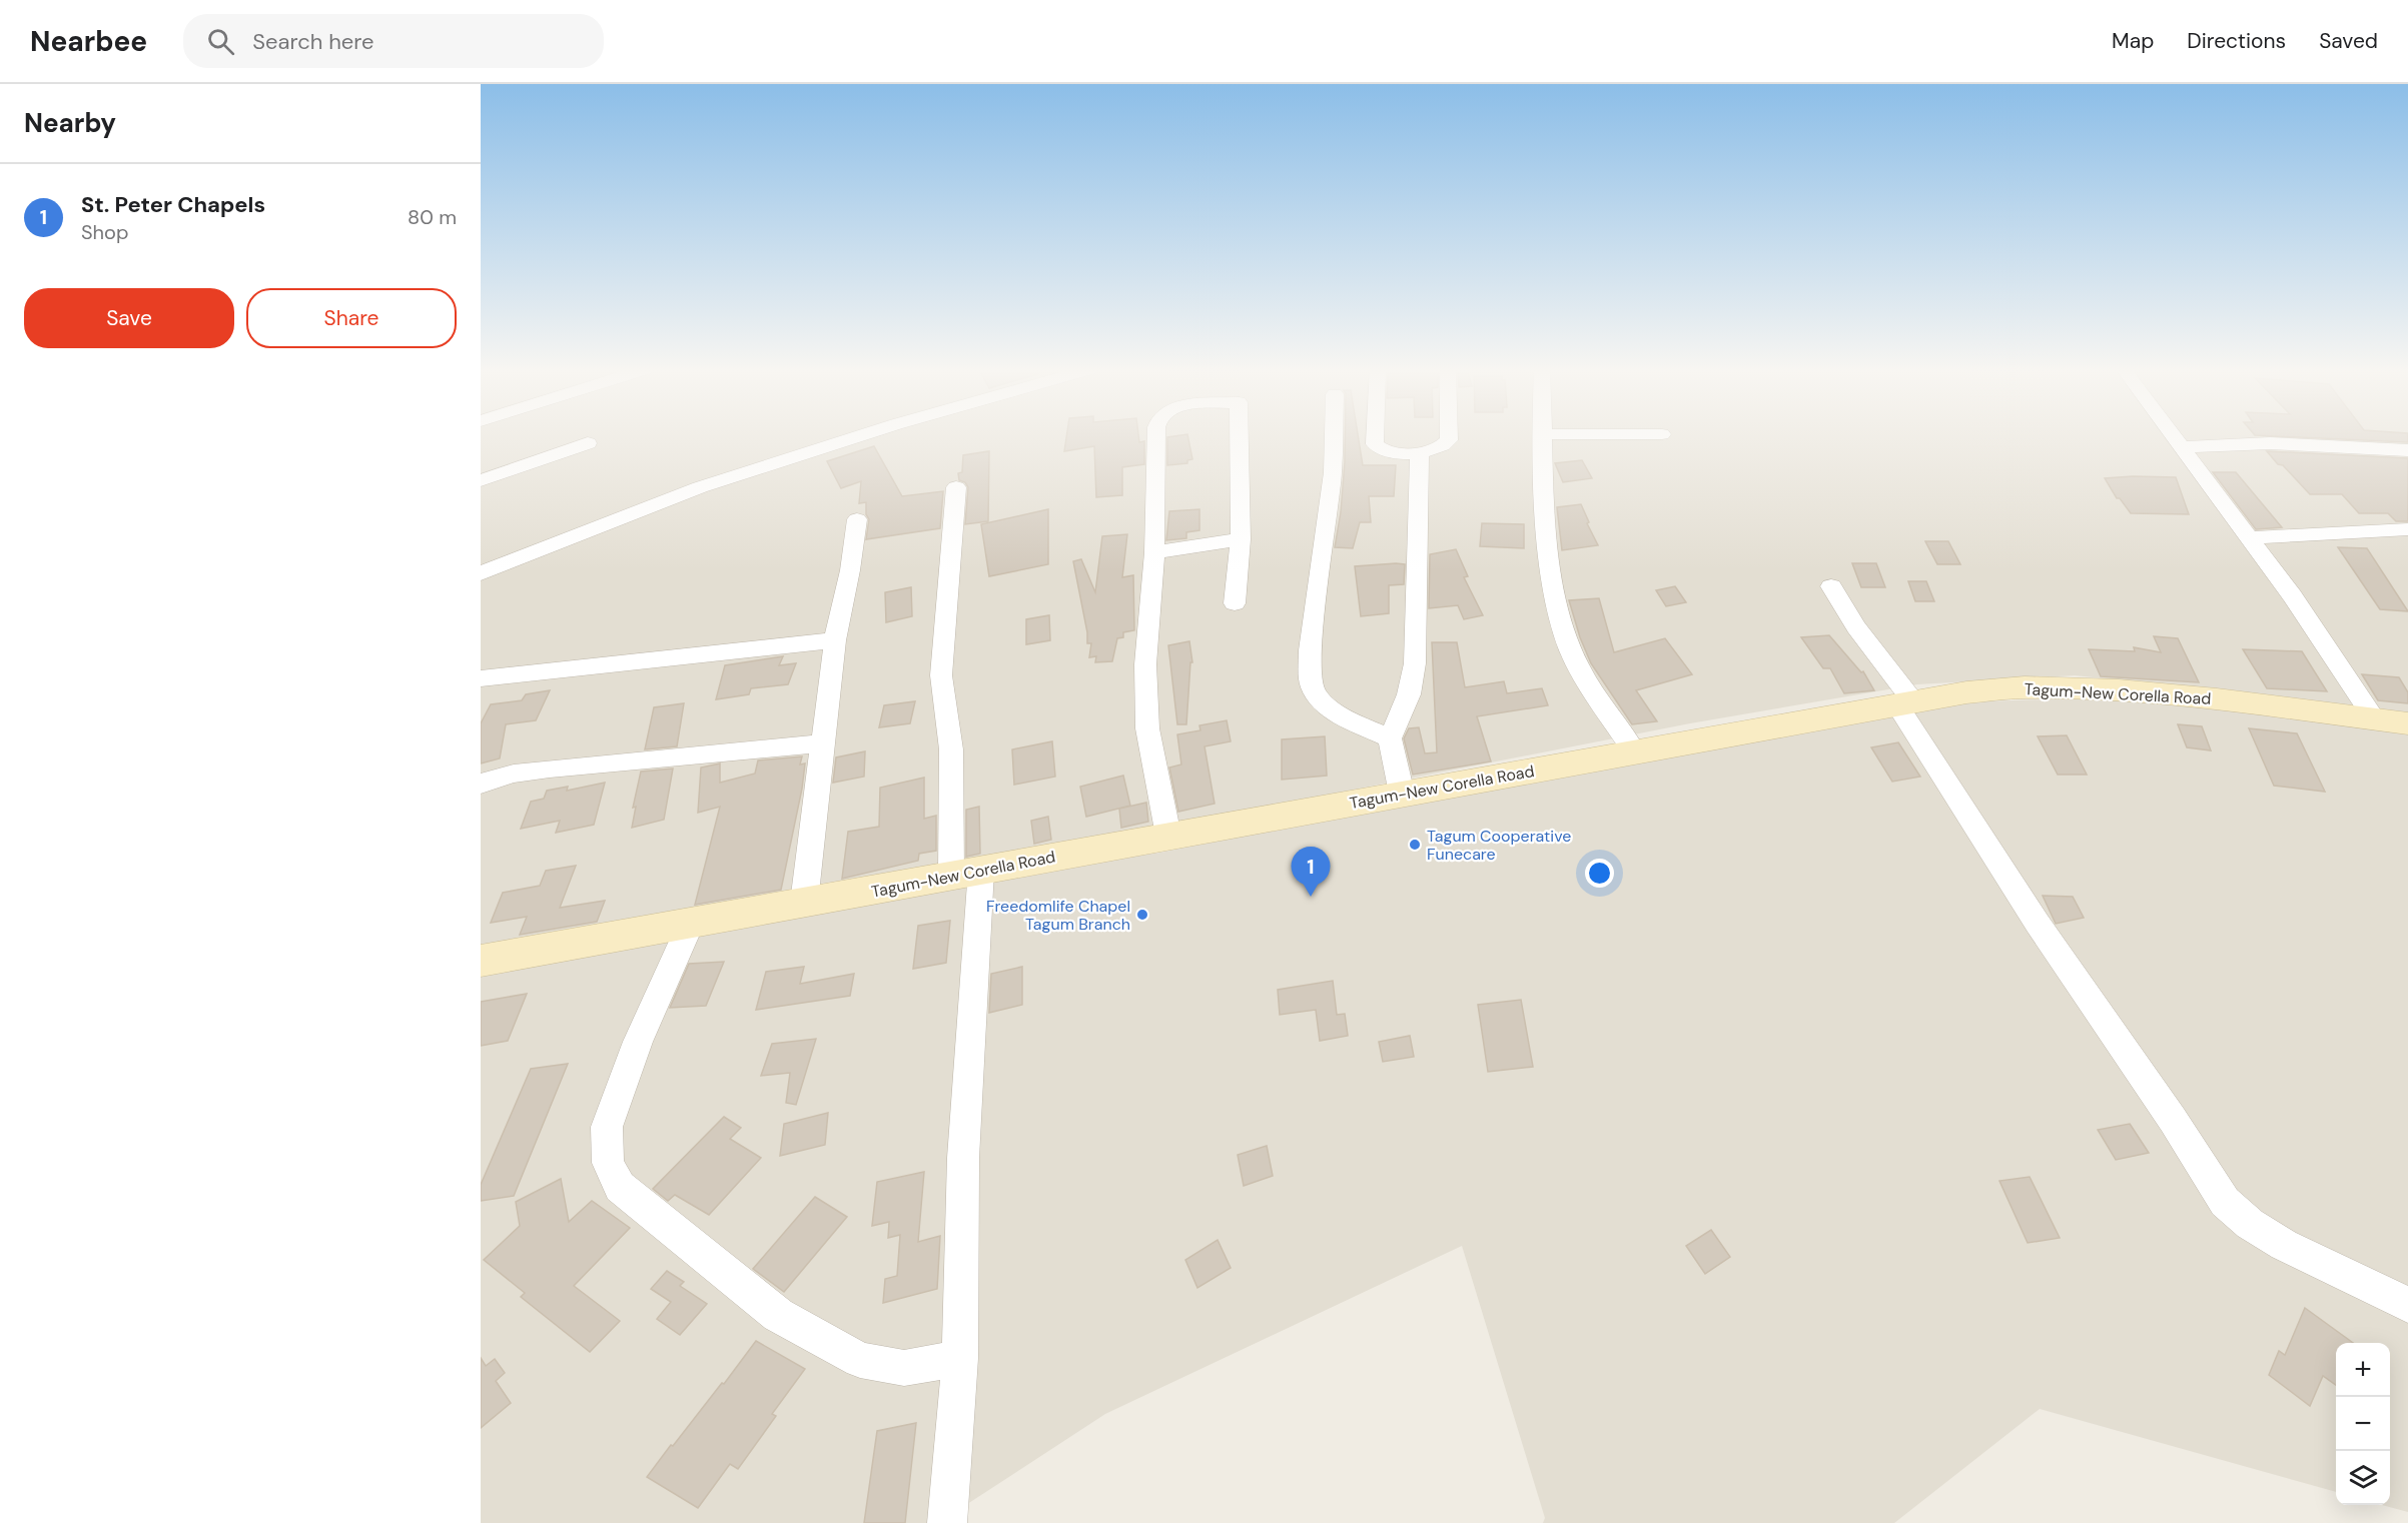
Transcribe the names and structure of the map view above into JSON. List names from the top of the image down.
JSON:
{
  "streets": {
    "main road": ["Tagum-New Corella Road"]
  },
  "places": ["Tagum Cooperative Funecare", "Freedomlife Chapel Tagum Branch"],
  "page": {
    "header": "Nearbee",
    "search": "Search here",
    "nav": ["Map", "Directions", "Saved"],
    "heading": "Nearby",
    "list": [
      {
        "mark": "1",
        "name": "St. Peter Chapels",
        "note": "Shop",
        "value": "80 m"
      }
    ],
    "buttons": ["Save", "Share"],
    "pins": "1",
    "map_buttons": ["+", "−"]
  }
}
